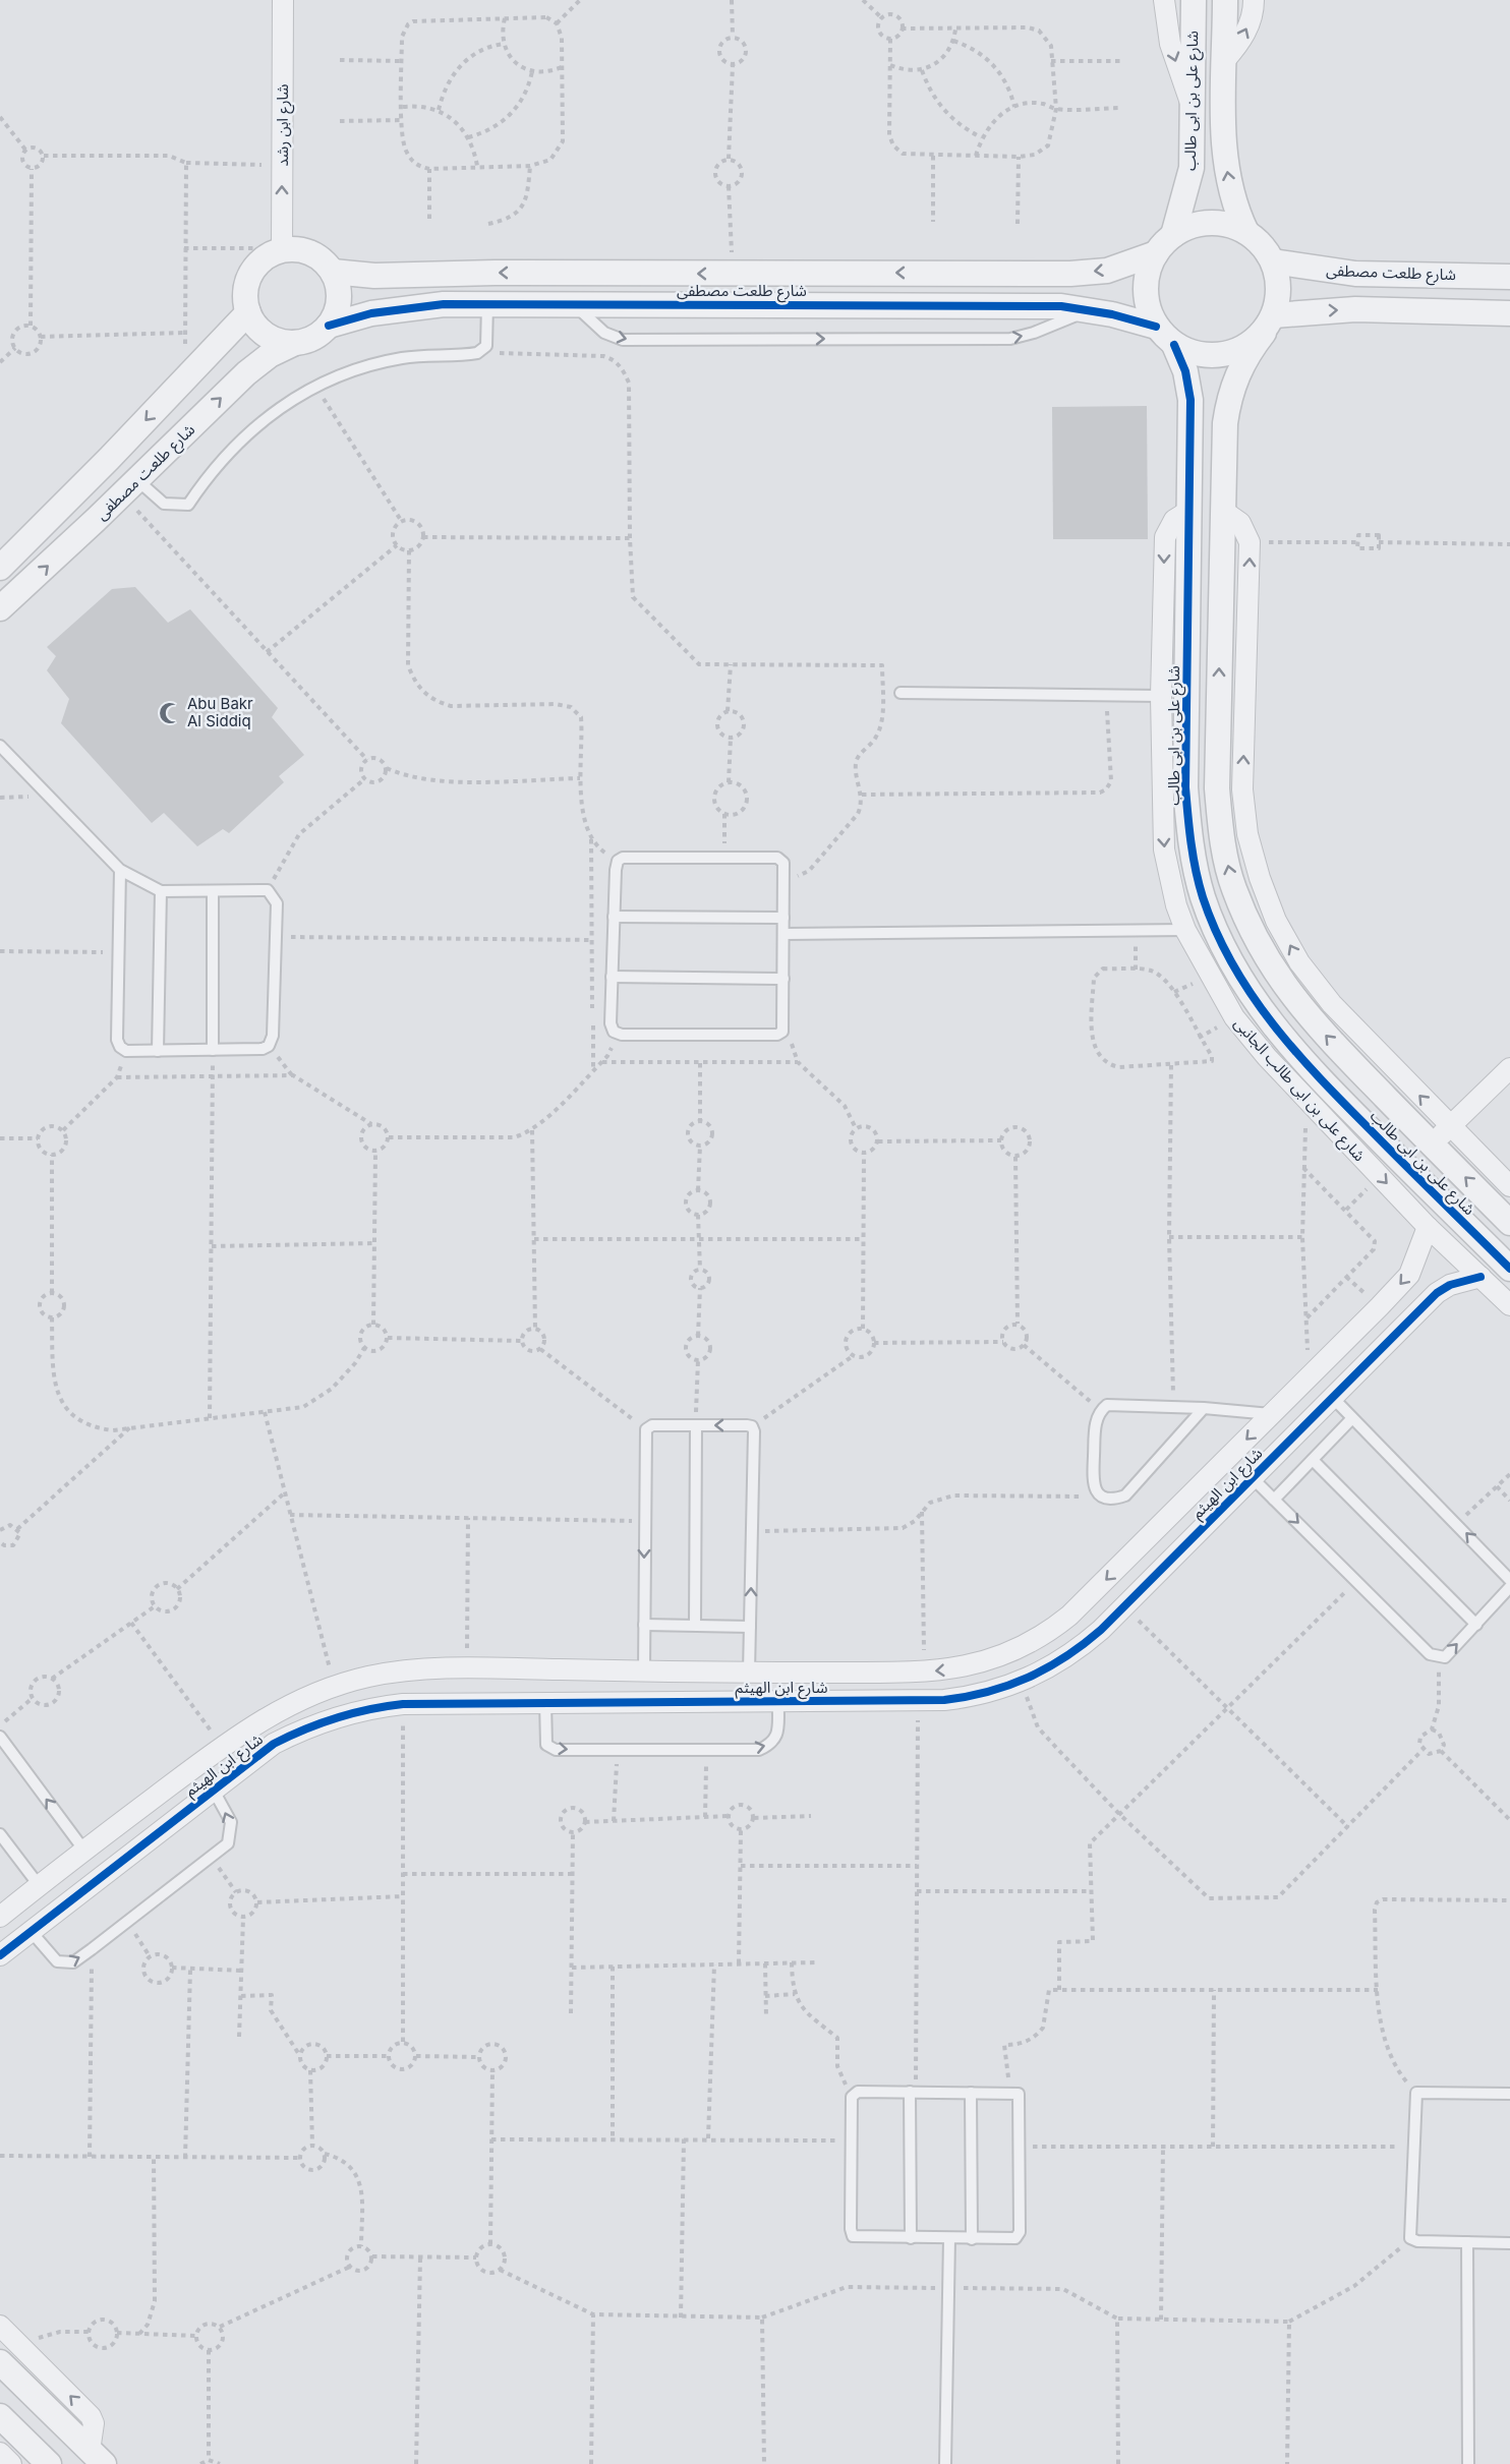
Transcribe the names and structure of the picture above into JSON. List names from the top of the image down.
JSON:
{
  "streets": {
    "street": [
      "شارع على بن ابى طالب",
      "شارع ابن رشد",
      "شارع طلعت مصطفى",
      "شارع على بن ابى طالب الجانبى",
      "شارع ابن الهيثم"
    ]
  },
  "crossings": [
    ["شارع على بن ابى طالب", "شارع طلعت مصطفى"],
    ["شارع على بن ابى طالب", "شارع على بن ابى طالب الجانبى"],
    ["شارع ابن رشد", "شارع طلعت مصطفى"],
    ["شارع على بن ابى طالب الجانبى", "شارع ابن الهيثم"]
  ],
  "places": {
    "mosque": ["Abu Bakr Al Siddiq"]
  }
}
